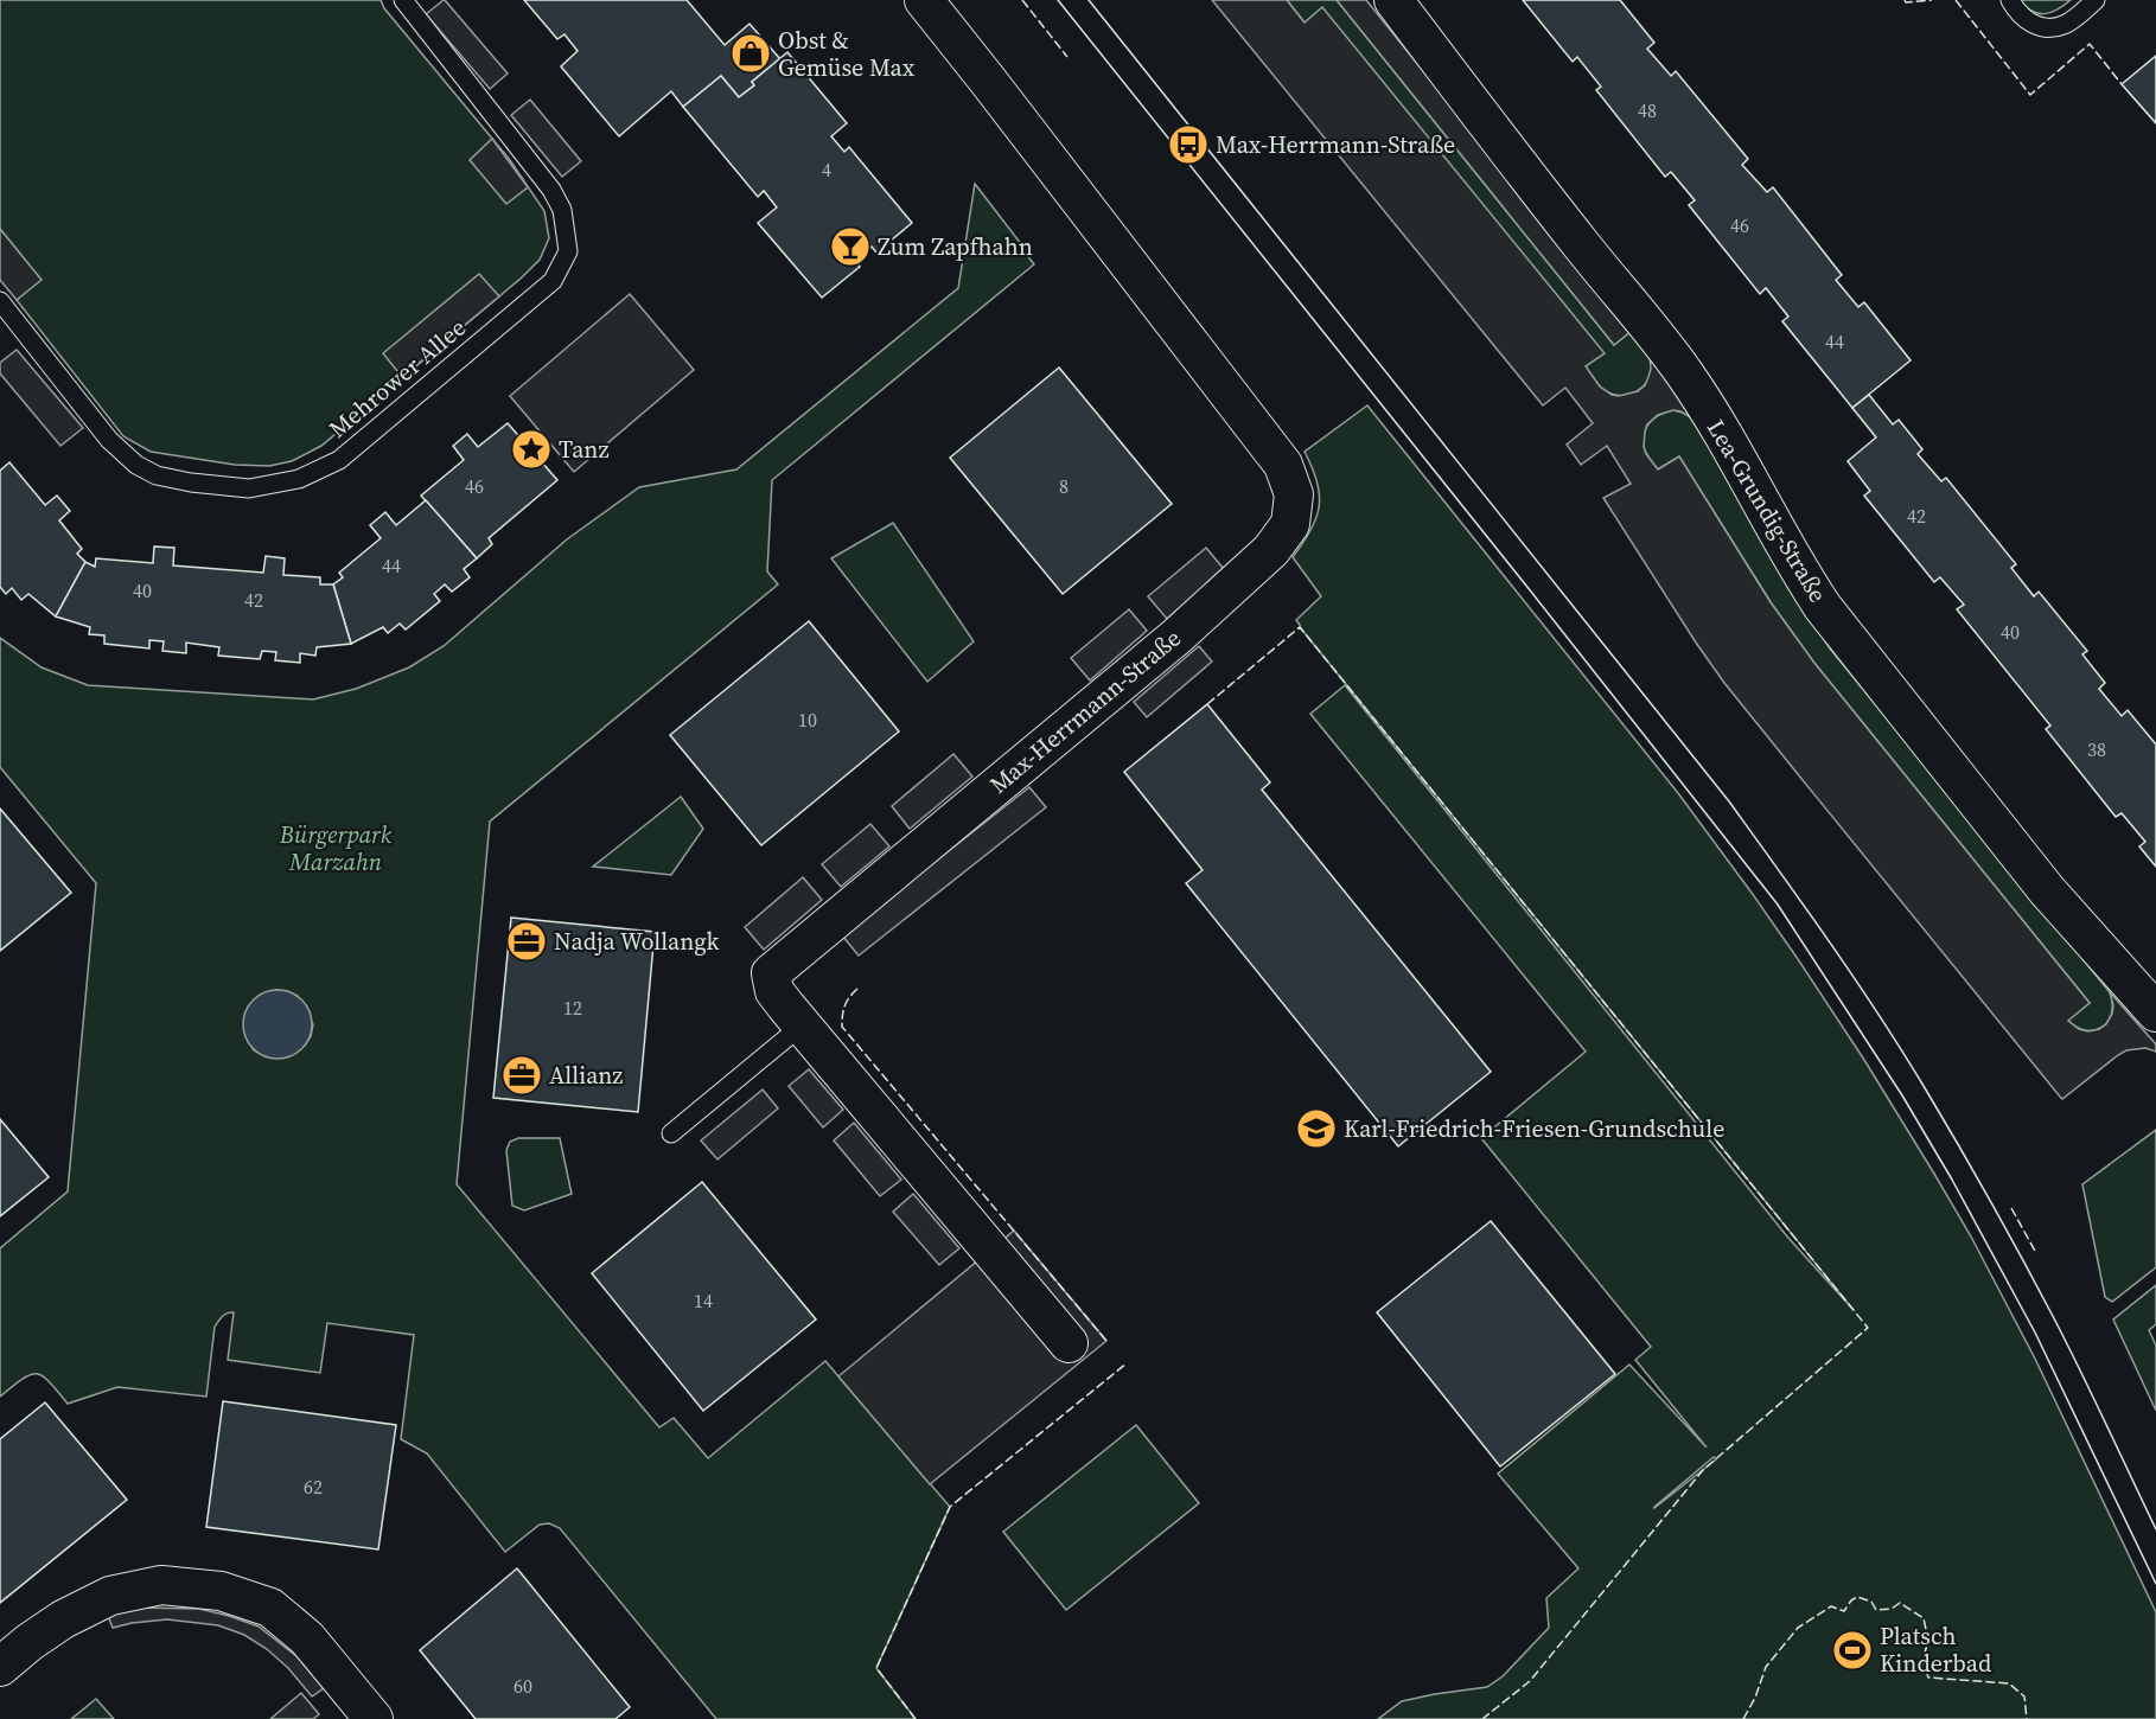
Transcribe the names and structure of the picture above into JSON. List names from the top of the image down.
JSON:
{
  "streets": {
    "street": ["Lea-Grundig-Straße", "Max-Herrmann-Straße"],
    "lane": ["Mehrower Allee"]
  },
  "parks": ["Bürgerpark Marzahn"],
  "places": {
    "shop": ["Obst & Gemüse Max"],
    "bus stop": ["Max-Herrmann-Straße"],
    "bar": ["Zum Zapfhahn"],
    "place": ["Tanz"],
    "office": ["Nadja Wollangk", "Allianz"],
    "school or university": ["Karl-Friedrich-Friesen-Grundschule"],
    "sports": ["Platsch Kinderbad"]
  },
  "house_numbers": [
    "48",
    "4",
    "46",
    "44",
    "46",
    "8",
    "42",
    "44",
    "40",
    "42",
    "40",
    "10",
    "38",
    "12",
    "14",
    "62",
    "60"
  ]
}
